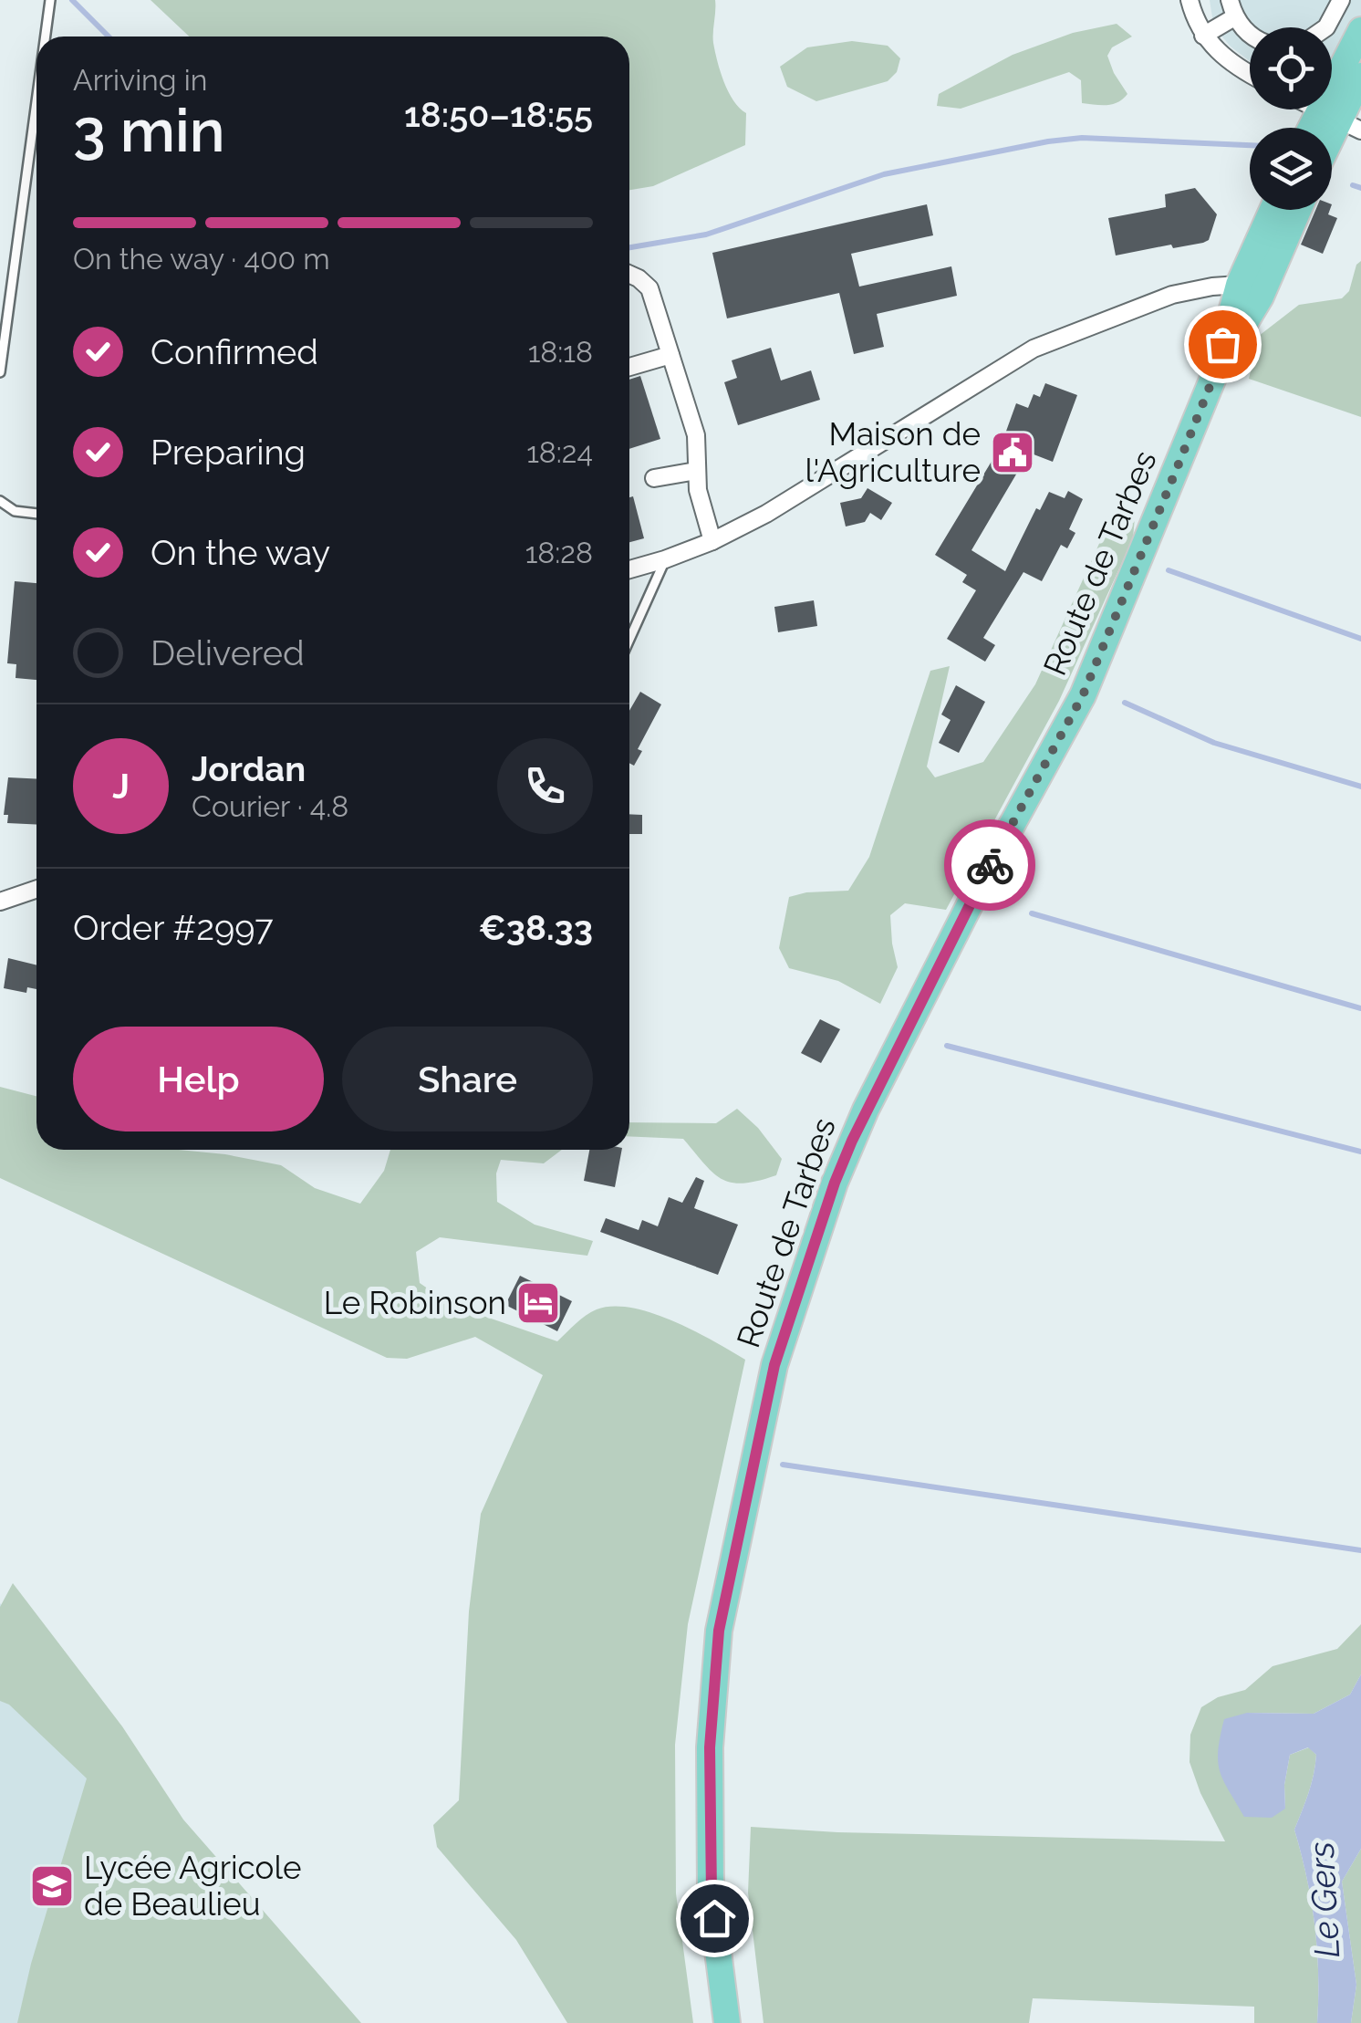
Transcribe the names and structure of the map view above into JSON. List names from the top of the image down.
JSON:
{
  "streets": {
    "main road": ["Route de Tarbes"]
  },
  "water": ["Le Gers"],
  "places": {
    "public building": ["Maison de l'Agriculture"],
    "hotel": ["Le Robinson"],
    "school or university": ["Lycée Agricole de Beaulieu"]
  },
  "page": {
    "heading": ["3 min", "Arriving in", "18:50–18:55"],
    "panel": [
      "Jordan",
      "Courier · 4.8",
      "Order #2997",
      "€38.33"
    ],
    "bar": "On the way · 400 m",
    "list": [
      ["Confirmed", "18:18"],
      ["Preparing", "18:24"],
      ["On the way", "18:28"],
      "Delivered"
    ],
    "round": "J",
    "buttons": ["Help", "Share"]
  }
}
